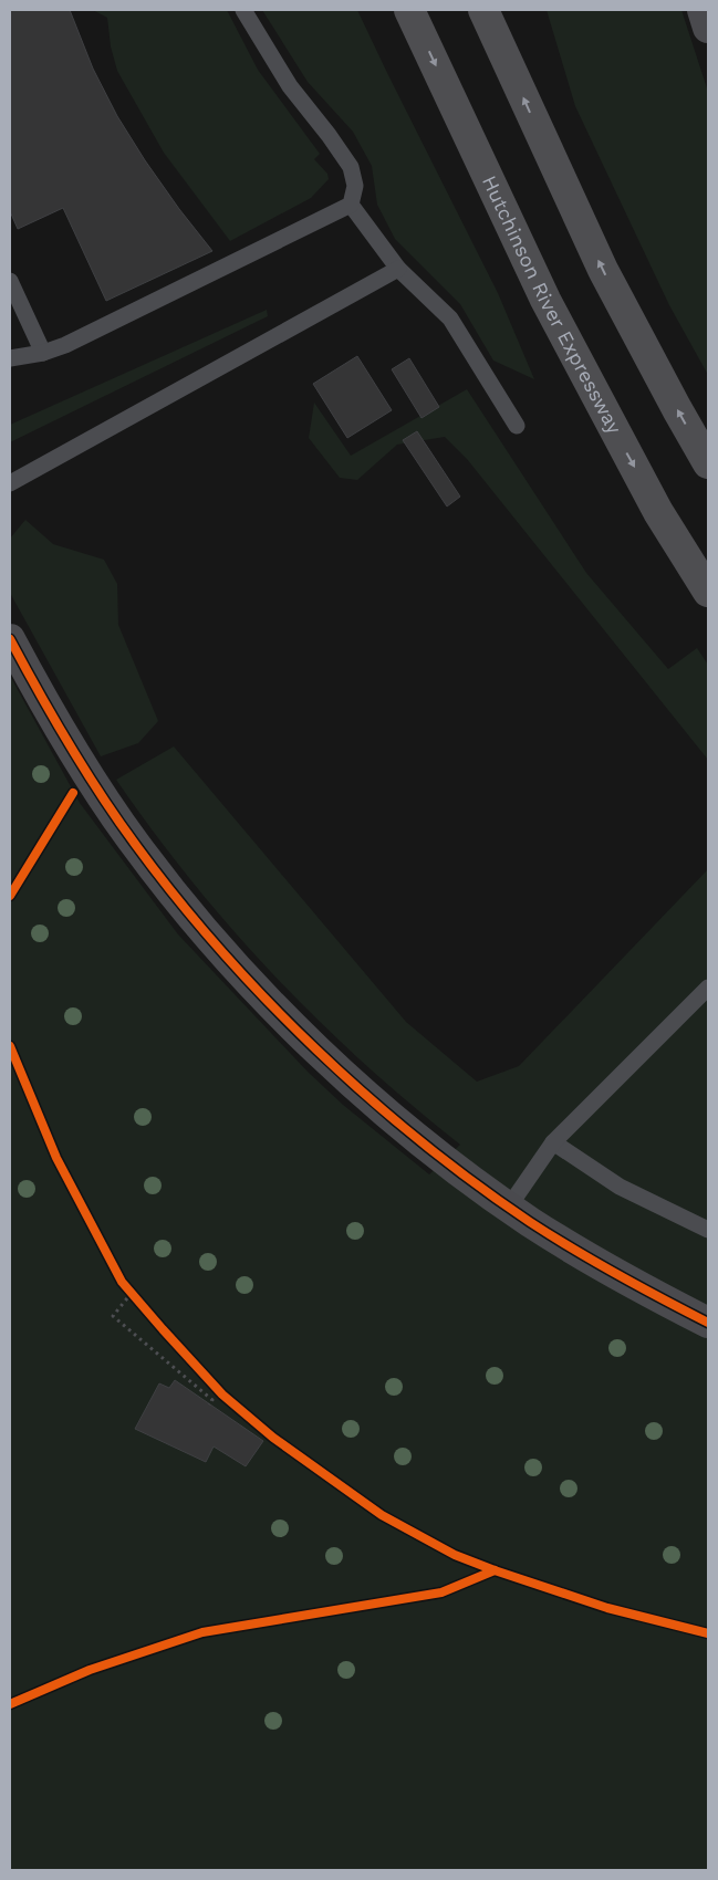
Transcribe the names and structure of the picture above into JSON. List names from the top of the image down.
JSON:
{
  "streets": {
    "highway": ["Hutchinson River Expressway"]
  }
}
